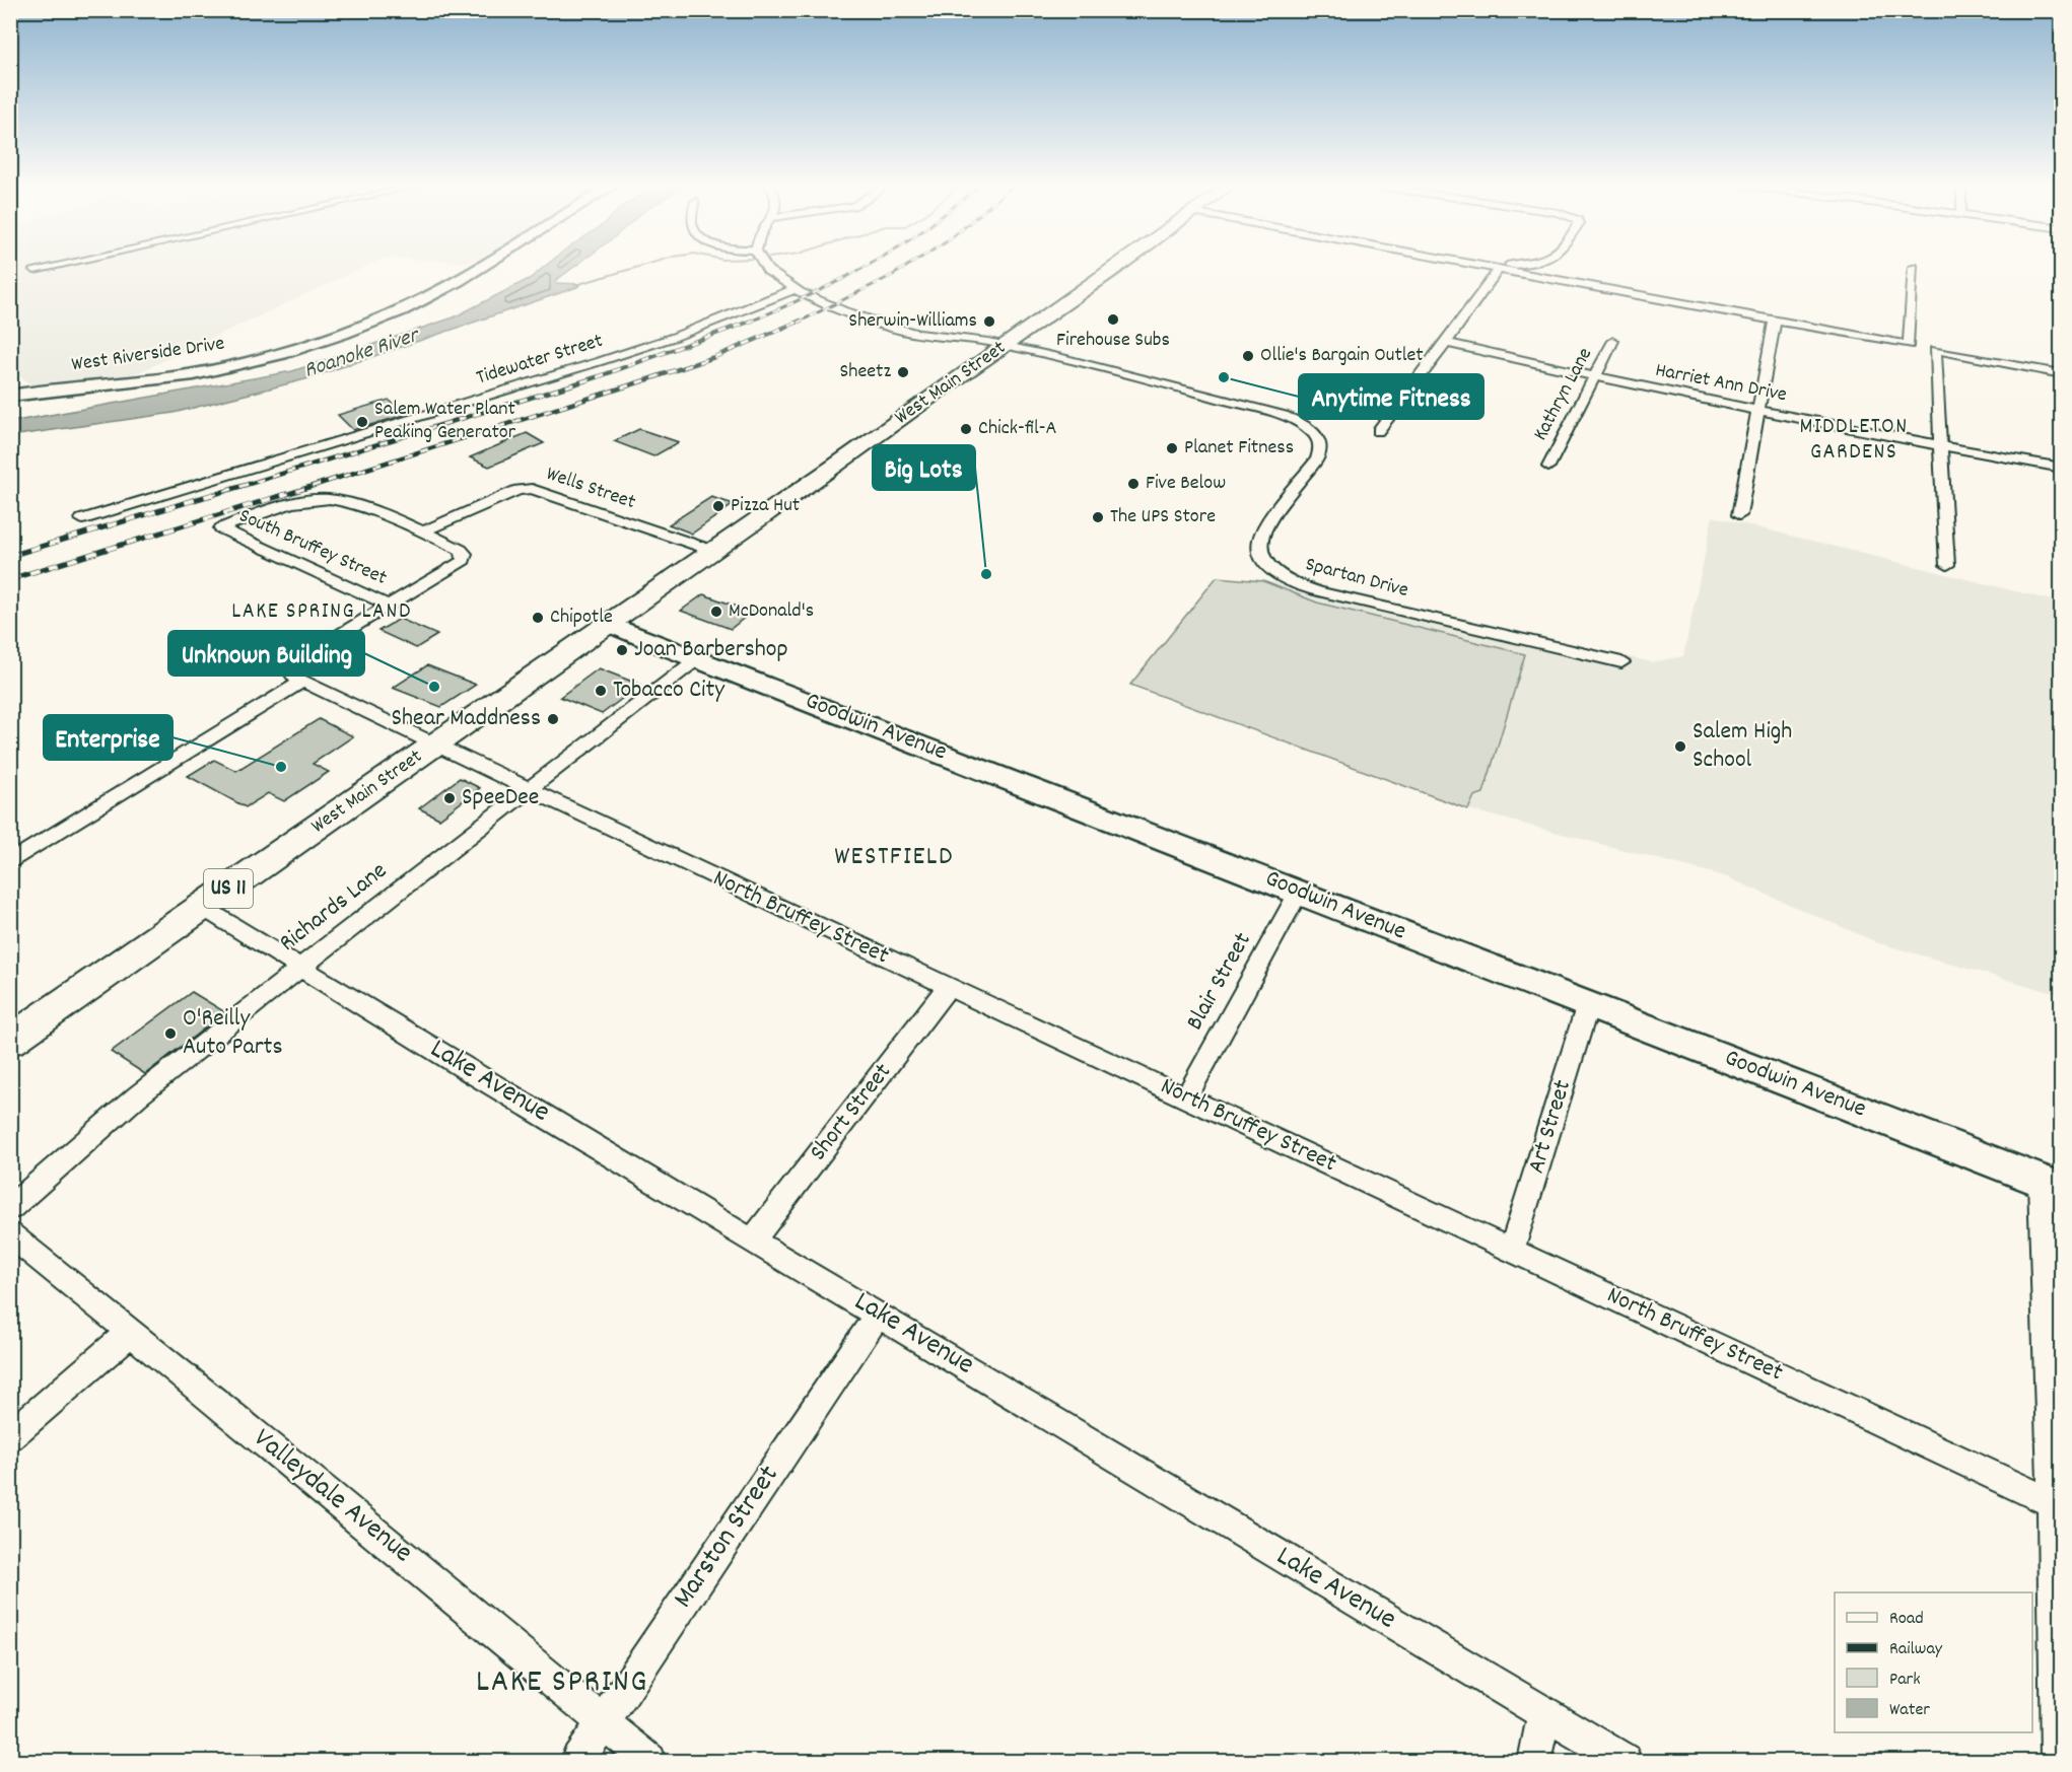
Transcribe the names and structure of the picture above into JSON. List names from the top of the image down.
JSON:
{
  "streets": {
    "main road": ["West Main Street", "US 11"],
    "street": [
      "West Riverside Drive",
      "Tidewater Street",
      "Harriet Ann Drive",
      "Kathryn Lane",
      "Wells Street",
      "South Bruffey Street",
      "Spartan Drive",
      "Goodwin Avenue",
      "Richards Lane",
      "North Bruffey Street",
      "Blair Street",
      "Lake Avenue",
      "Short Street",
      "Art Street",
      "Valleydale Avenue",
      "Marston Street"
    ]
  },
  "crossings": [
    ["West Main Street", "Wells Street"],
    ["West Main Street", "Spartan Drive"],
    ["West Main Street", "Goodwin Avenue"],
    ["West Main Street", "North Bruffey Street"],
    ["West Main Street", "Lake Avenue"],
    ["Harriet Ann Drive", "Kathryn Lane"],
    ["Wells Street", "South Bruffey Street"],
    ["Goodwin Avenue", "Richards Lane"],
    ["Goodwin Avenue", "Blair Street"],
    ["Goodwin Avenue", "Art Street"],
    ["Richards Lane", "North Bruffey Street"],
    ["Richards Lane", "Lake Avenue"],
    ["North Bruffey Street", "Blair Street"],
    ["North Bruffey Street", "Short Street"],
    ["North Bruffey Street", "Art Street"],
    ["Lake Avenue", "Short Street"],
    ["Lake Avenue", "Marston Street"],
    ["Valleydale Avenue", "Marston Street"]
  ],
  "districts": [
    "MIDDLETON GARDENS",
    "LAKE SPRING LAND",
    "WESTFIELD",
    "LAKE SPRING"
  ],
  "water": ["Roanoke River"],
  "places": [
    "Firehouse Subs",
    "Sherwin-Williams",
    "Ollie's Bargain Outlet",
    "Sheetz",
    "Anytime Fitness",
    "Salem Water Plant Peaking Generator",
    "Chick-fil-A",
    "Planet Fitness",
    "Five Below",
    "Pizza Hut",
    "The UPS Store",
    "Big Lots",
    "McDonald's",
    "Chipotle",
    "Joan Barbershop",
    "Unknown Building",
    "Tobacco City",
    "Shear Maddness",
    "Salem High School",
    "Enterprise",
    "SpeeDee",
    "O'Reilly Auto Parts"
  ],
  "legend": [
    "Road",
    "Railway",
    "Park",
    "Water"
  ]
}
